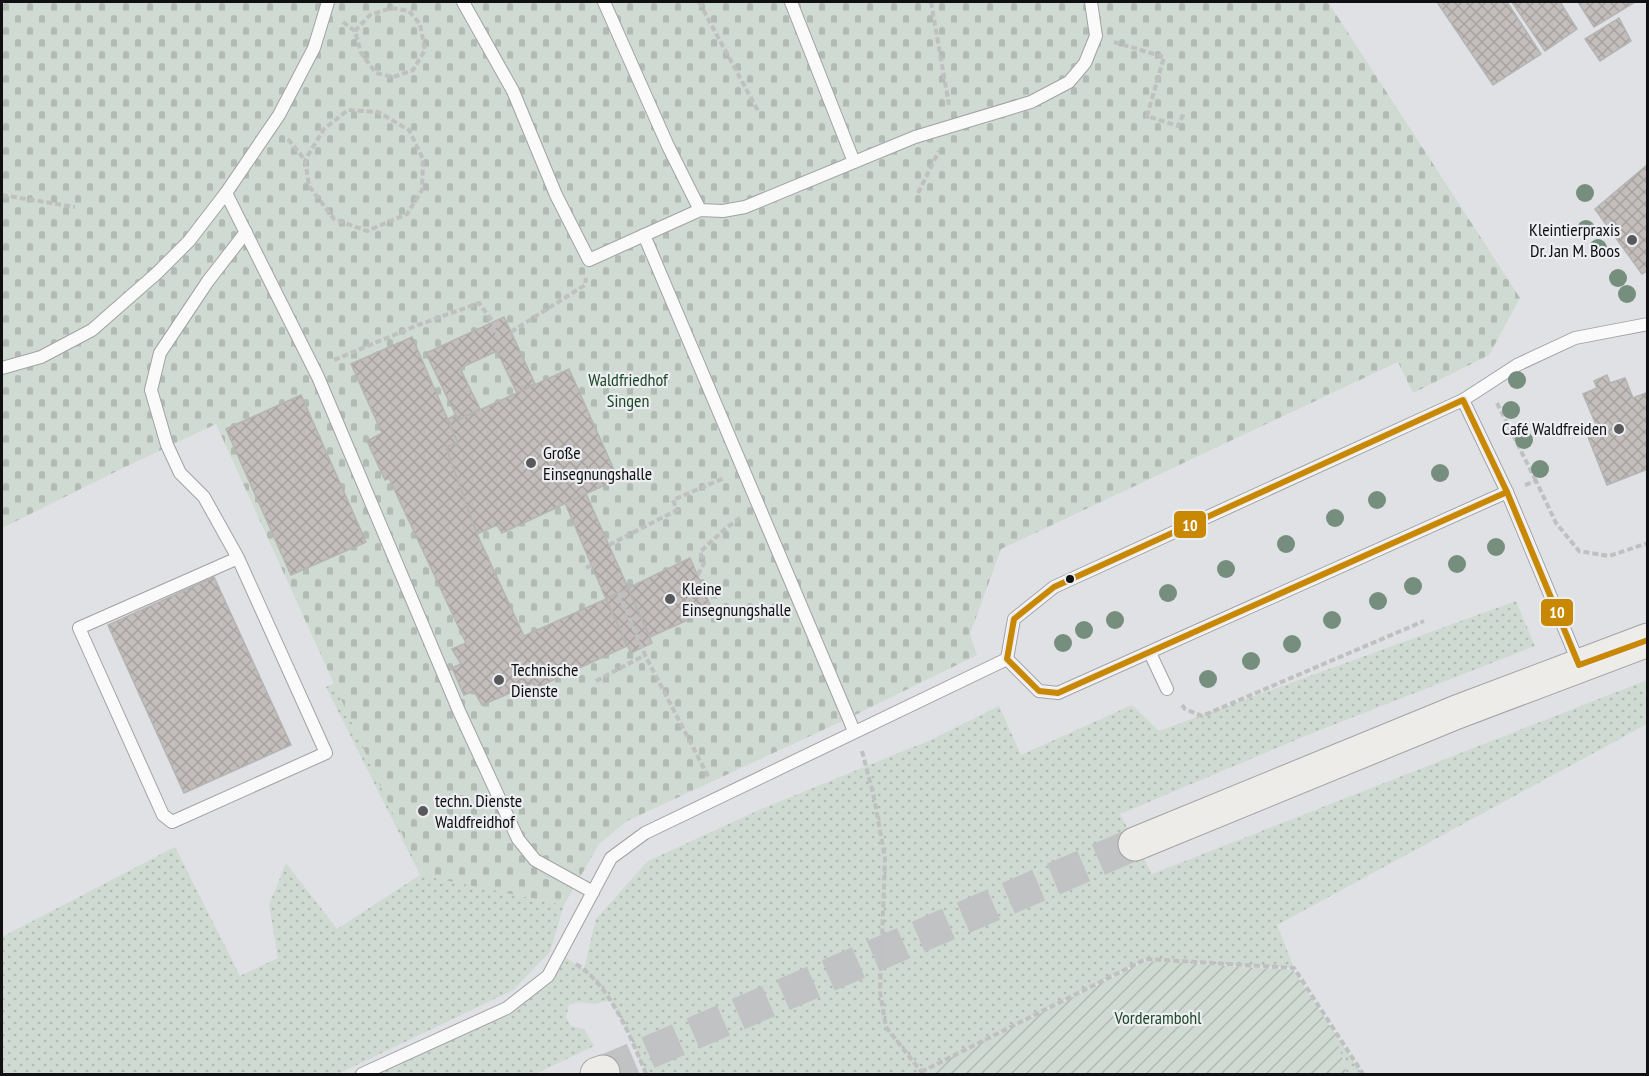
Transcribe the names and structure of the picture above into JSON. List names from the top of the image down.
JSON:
{
  "parks": ["Waldfriedhof Singen", "Vorderambohl"],
  "places": [
    "Kleintierpraxis Dr. Jan M. Boos",
    "Café Waldfreiden",
    "Große Einsegnungshalle",
    "Kleine Einsegnungshalle",
    "Technische Dienste",
    "techn. Dienste Waldfreidhof"
  ],
  "lines": ["transit line 10"]
}
